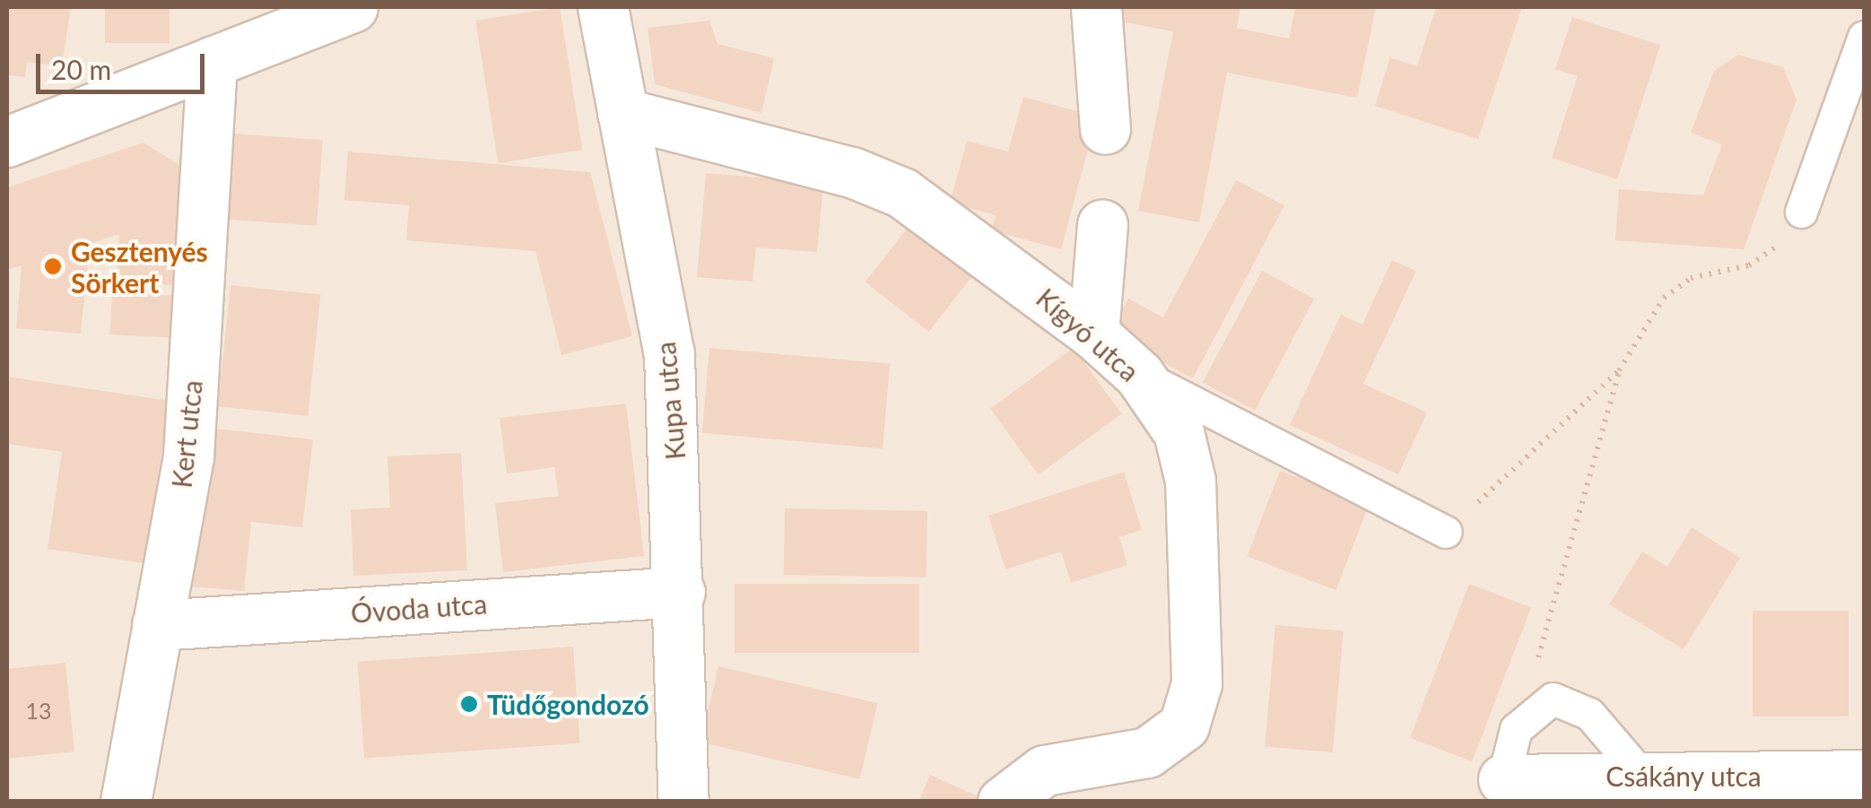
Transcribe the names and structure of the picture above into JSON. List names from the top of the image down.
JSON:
{
  "streets": {
    "street": [
      "Kígyó utca",
      "Kupa utca",
      "Kert utca",
      "Óvoda utca",
      "Csákány utca"
    ]
  },
  "crossings": [
    ["Kígyó utca", "Kupa utca"],
    ["Kupa utca", "Óvoda utca"],
    ["Kert utca", "Óvoda utca"]
  ],
  "places": ["Gesztenyés Sörkert", "Tüdőgondozó"],
  "house_numbers": ["13"],
  "scale_bar": "20 m"
}
